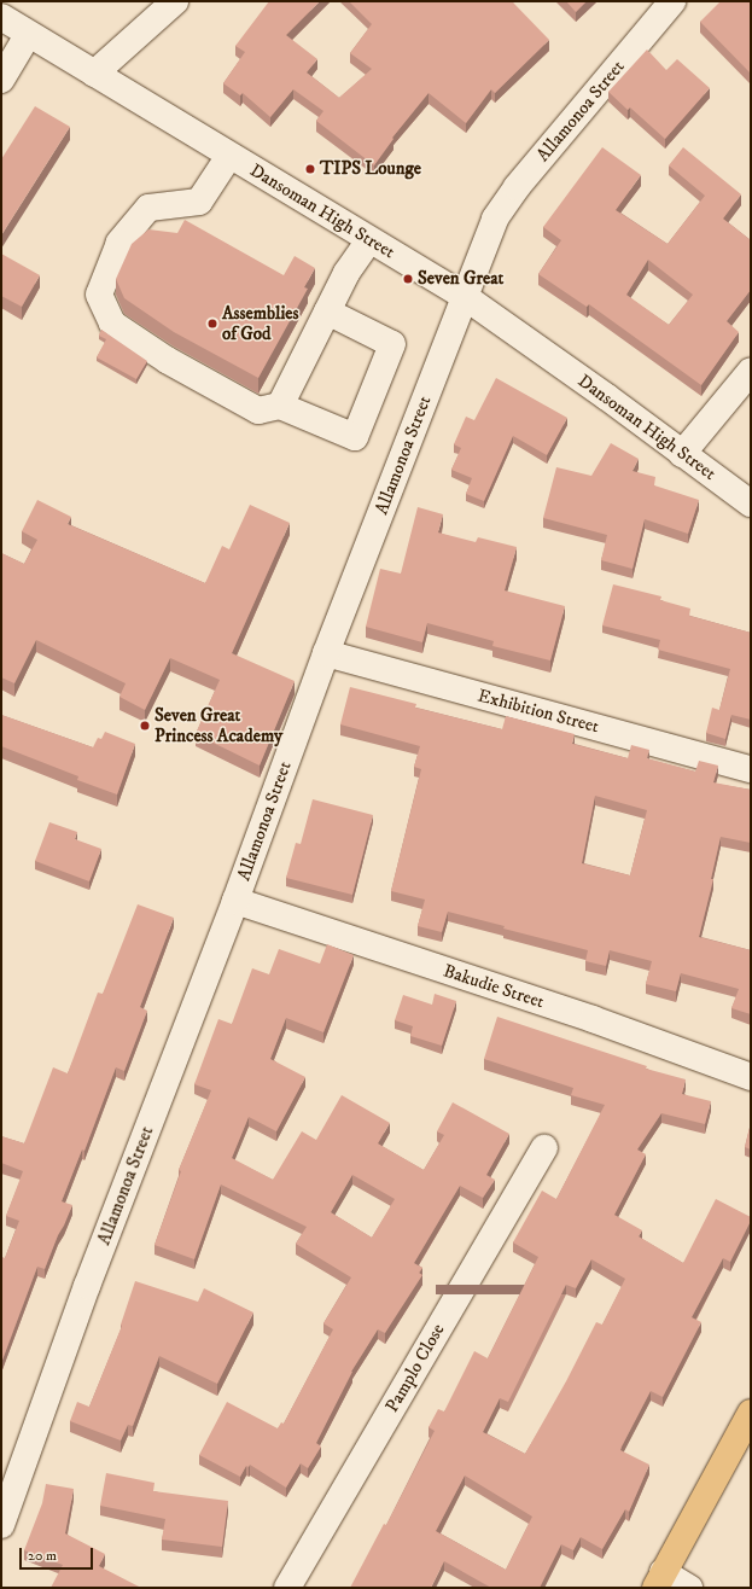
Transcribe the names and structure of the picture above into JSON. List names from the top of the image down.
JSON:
{
  "streets": {
    "street": [
      "Allamonoa Street",
      "Dansoman High Street",
      "Exhibition Street",
      "Bakudie Street",
      "Pamplo Close"
    ]
  },
  "crossings": [
    ["Allamonoa Street", "Dansoman High Street"],
    ["Allamonoa Street", "Exhibition Street"],
    ["Allamonoa Street", "Bakudie Street"]
  ],
  "places": [
    "TIPS Lounge",
    "Seven Great",
    "Assemblies of God",
    "Seven Great Princess Academy"
  ],
  "scale_bar": "20 m"
}
